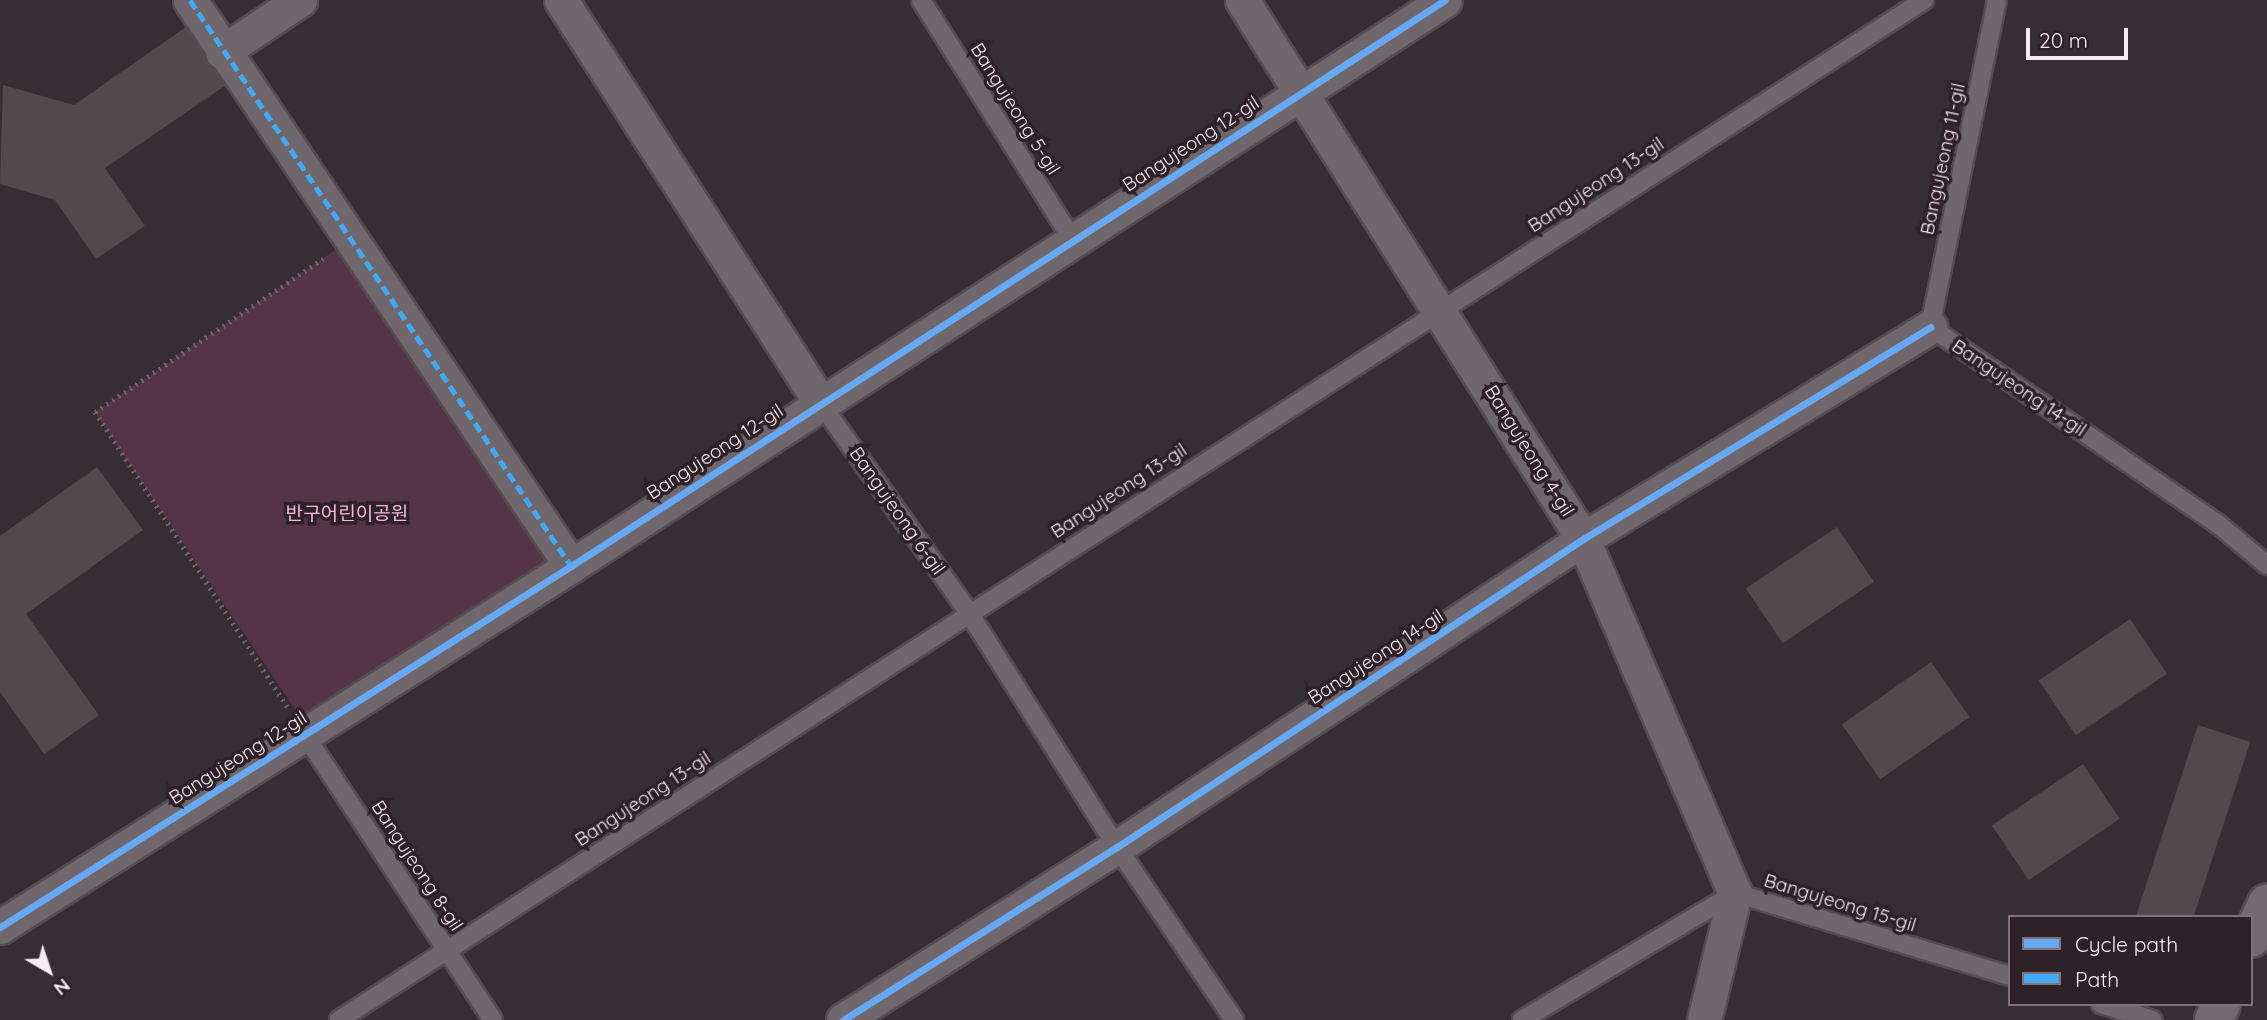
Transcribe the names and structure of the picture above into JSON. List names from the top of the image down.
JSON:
{
  "streets": {
    "street": [
      "Bangujeong 12-gil",
      "Bangujeong 14-gil",
      "Bangujeong 4-gil",
      "Bangujeong 6-gil"
    ],
    "lane": [
      "Bangujeong 5-gil",
      "Bangujeong 11-gil",
      "Bangujeong 13-gil",
      "Bangujeong 8-gil",
      "Bangujeong 15-gil"
    ]
  },
  "crossings": [
    ["Bangujeong 5-gil", "Bangujeong 12-gil"],
    ["Bangujeong 12-gil", "Bangujeong 4-gil"],
    ["Bangujeong 12-gil", "Bangujeong 6-gil"],
    ["Bangujeong 12-gil", "Bangujeong 8-gil"],
    ["Bangujeong 11-gil", "Bangujeong 14-gil"],
    ["Bangujeong 13-gil", "Bangujeong 4-gil"],
    ["Bangujeong 13-gil", "Bangujeong 6-gil"],
    ["Bangujeong 13-gil", "Bangujeong 8-gil"],
    ["Bangujeong 14-gil", "Bangujeong 4-gil"],
    ["Bangujeong 14-gil", "Bangujeong 6-gil"],
    ["Bangujeong 4-gil", "Bangujeong 15-gil"]
  ],
  "parks": ["반구어린이공원"],
  "legend": ["Cycle path", "Path"],
  "scale_bar": "20 m",
  "north": "bottom right"
}
